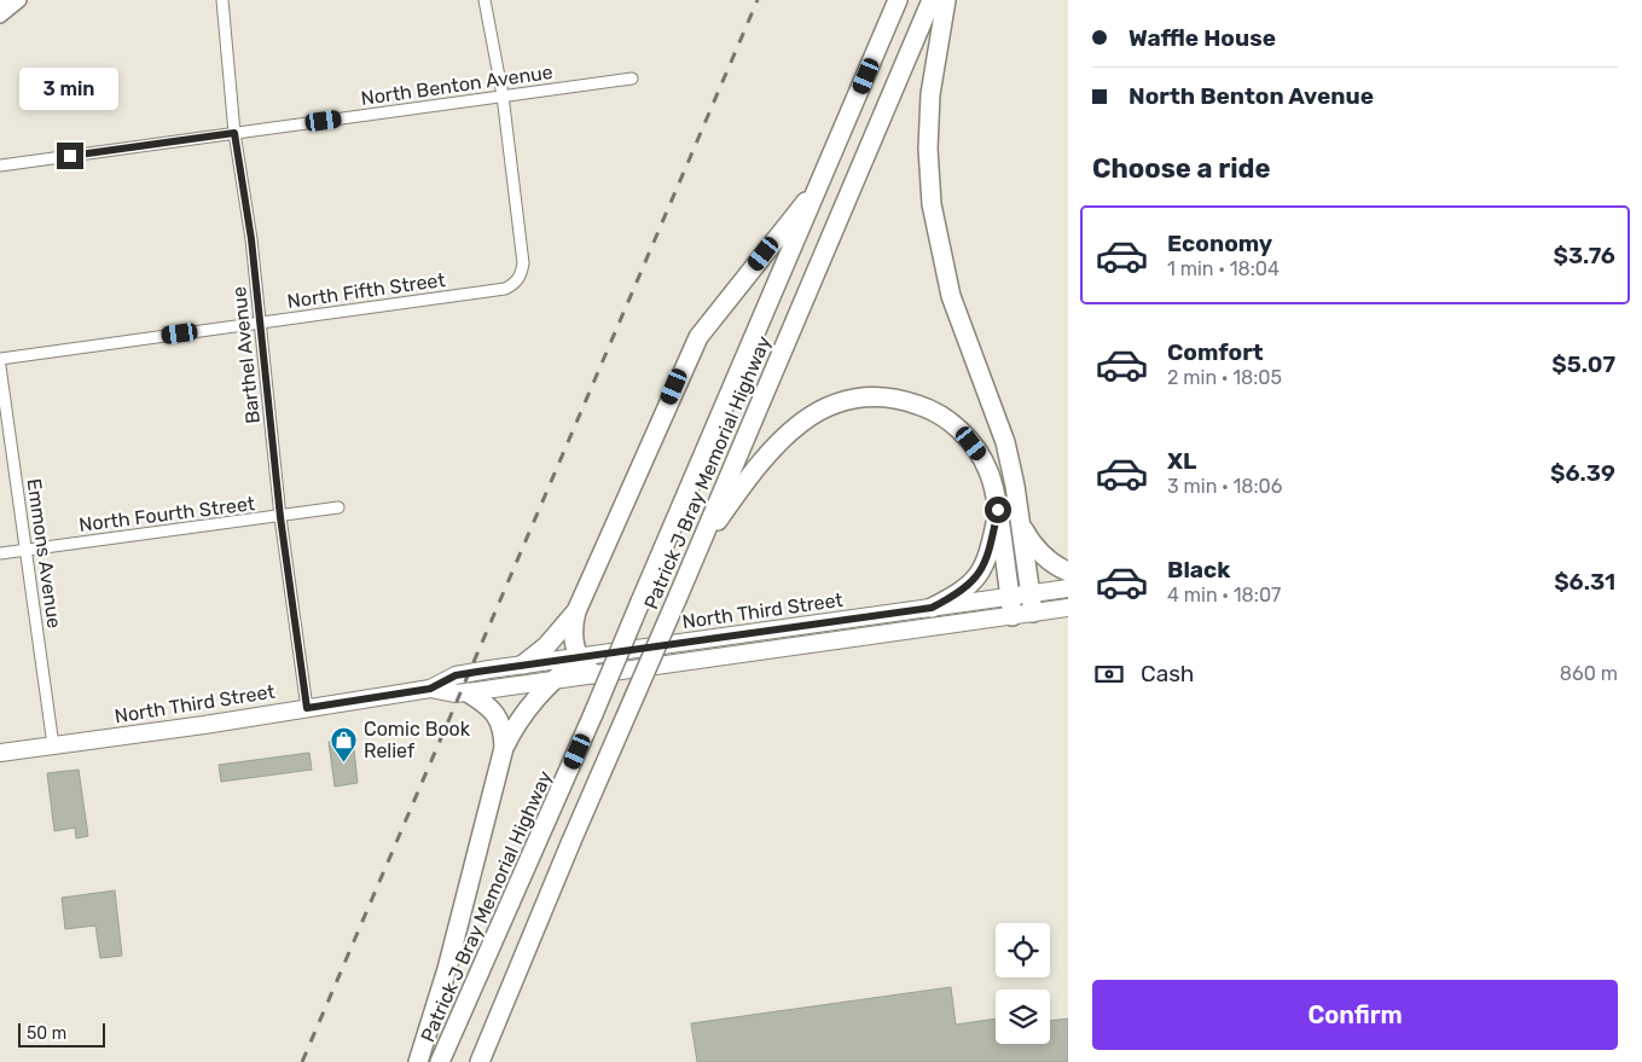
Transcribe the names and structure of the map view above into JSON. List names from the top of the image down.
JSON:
{
  "streets": {
    "highway": ["Patrick J Bray Memorial Highway"],
    "main road": ["North Third Street"],
    "street": [
      "North Benton Avenue",
      "North Fifth Street",
      "Barthel Avenue",
      "North Fourth Street",
      "Emmons Avenue"
    ]
  },
  "crossings": [
    ["North Benton Avenue", "North Fifth Street"],
    ["North Benton Avenue", "Barthel Avenue"],
    ["North Fifth Street", "Barthel Avenue"],
    ["Barthel Avenue", "North Fourth Street"],
    ["Barthel Avenue", "North Third Street"],
    ["North Fourth Street", "Emmons Avenue"],
    ["Emmons Avenue", "North Third Street"]
  ],
  "places": {
    "shop": ["Comic Book Relief"]
  },
  "scale_bar": "50 m",
  "page": {
    "banner": ["Waffle House", "North Benton Avenue"],
    "bubble": "3 min",
    "heading": "Choose a ride",
    "list": [
      {
        "name": "Economy",
        "note": "1 min · 18:04",
        "value": "$3.76"
      },
      {
        "name": "Comfort",
        "note": "2 min · 18:05",
        "value": "$5.07"
      },
      {
        "name": "XL",
        "note": "3 min · 18:06",
        "value": "$6.39"
      },
      {
        "name": "Black",
        "note": "4 min · 18:07",
        "value": "$6.31"
      }
    ],
    "pay": ["Cash", "860 m"],
    "buttons": "Confirm",
    "scale": "50 m"
  }
}
